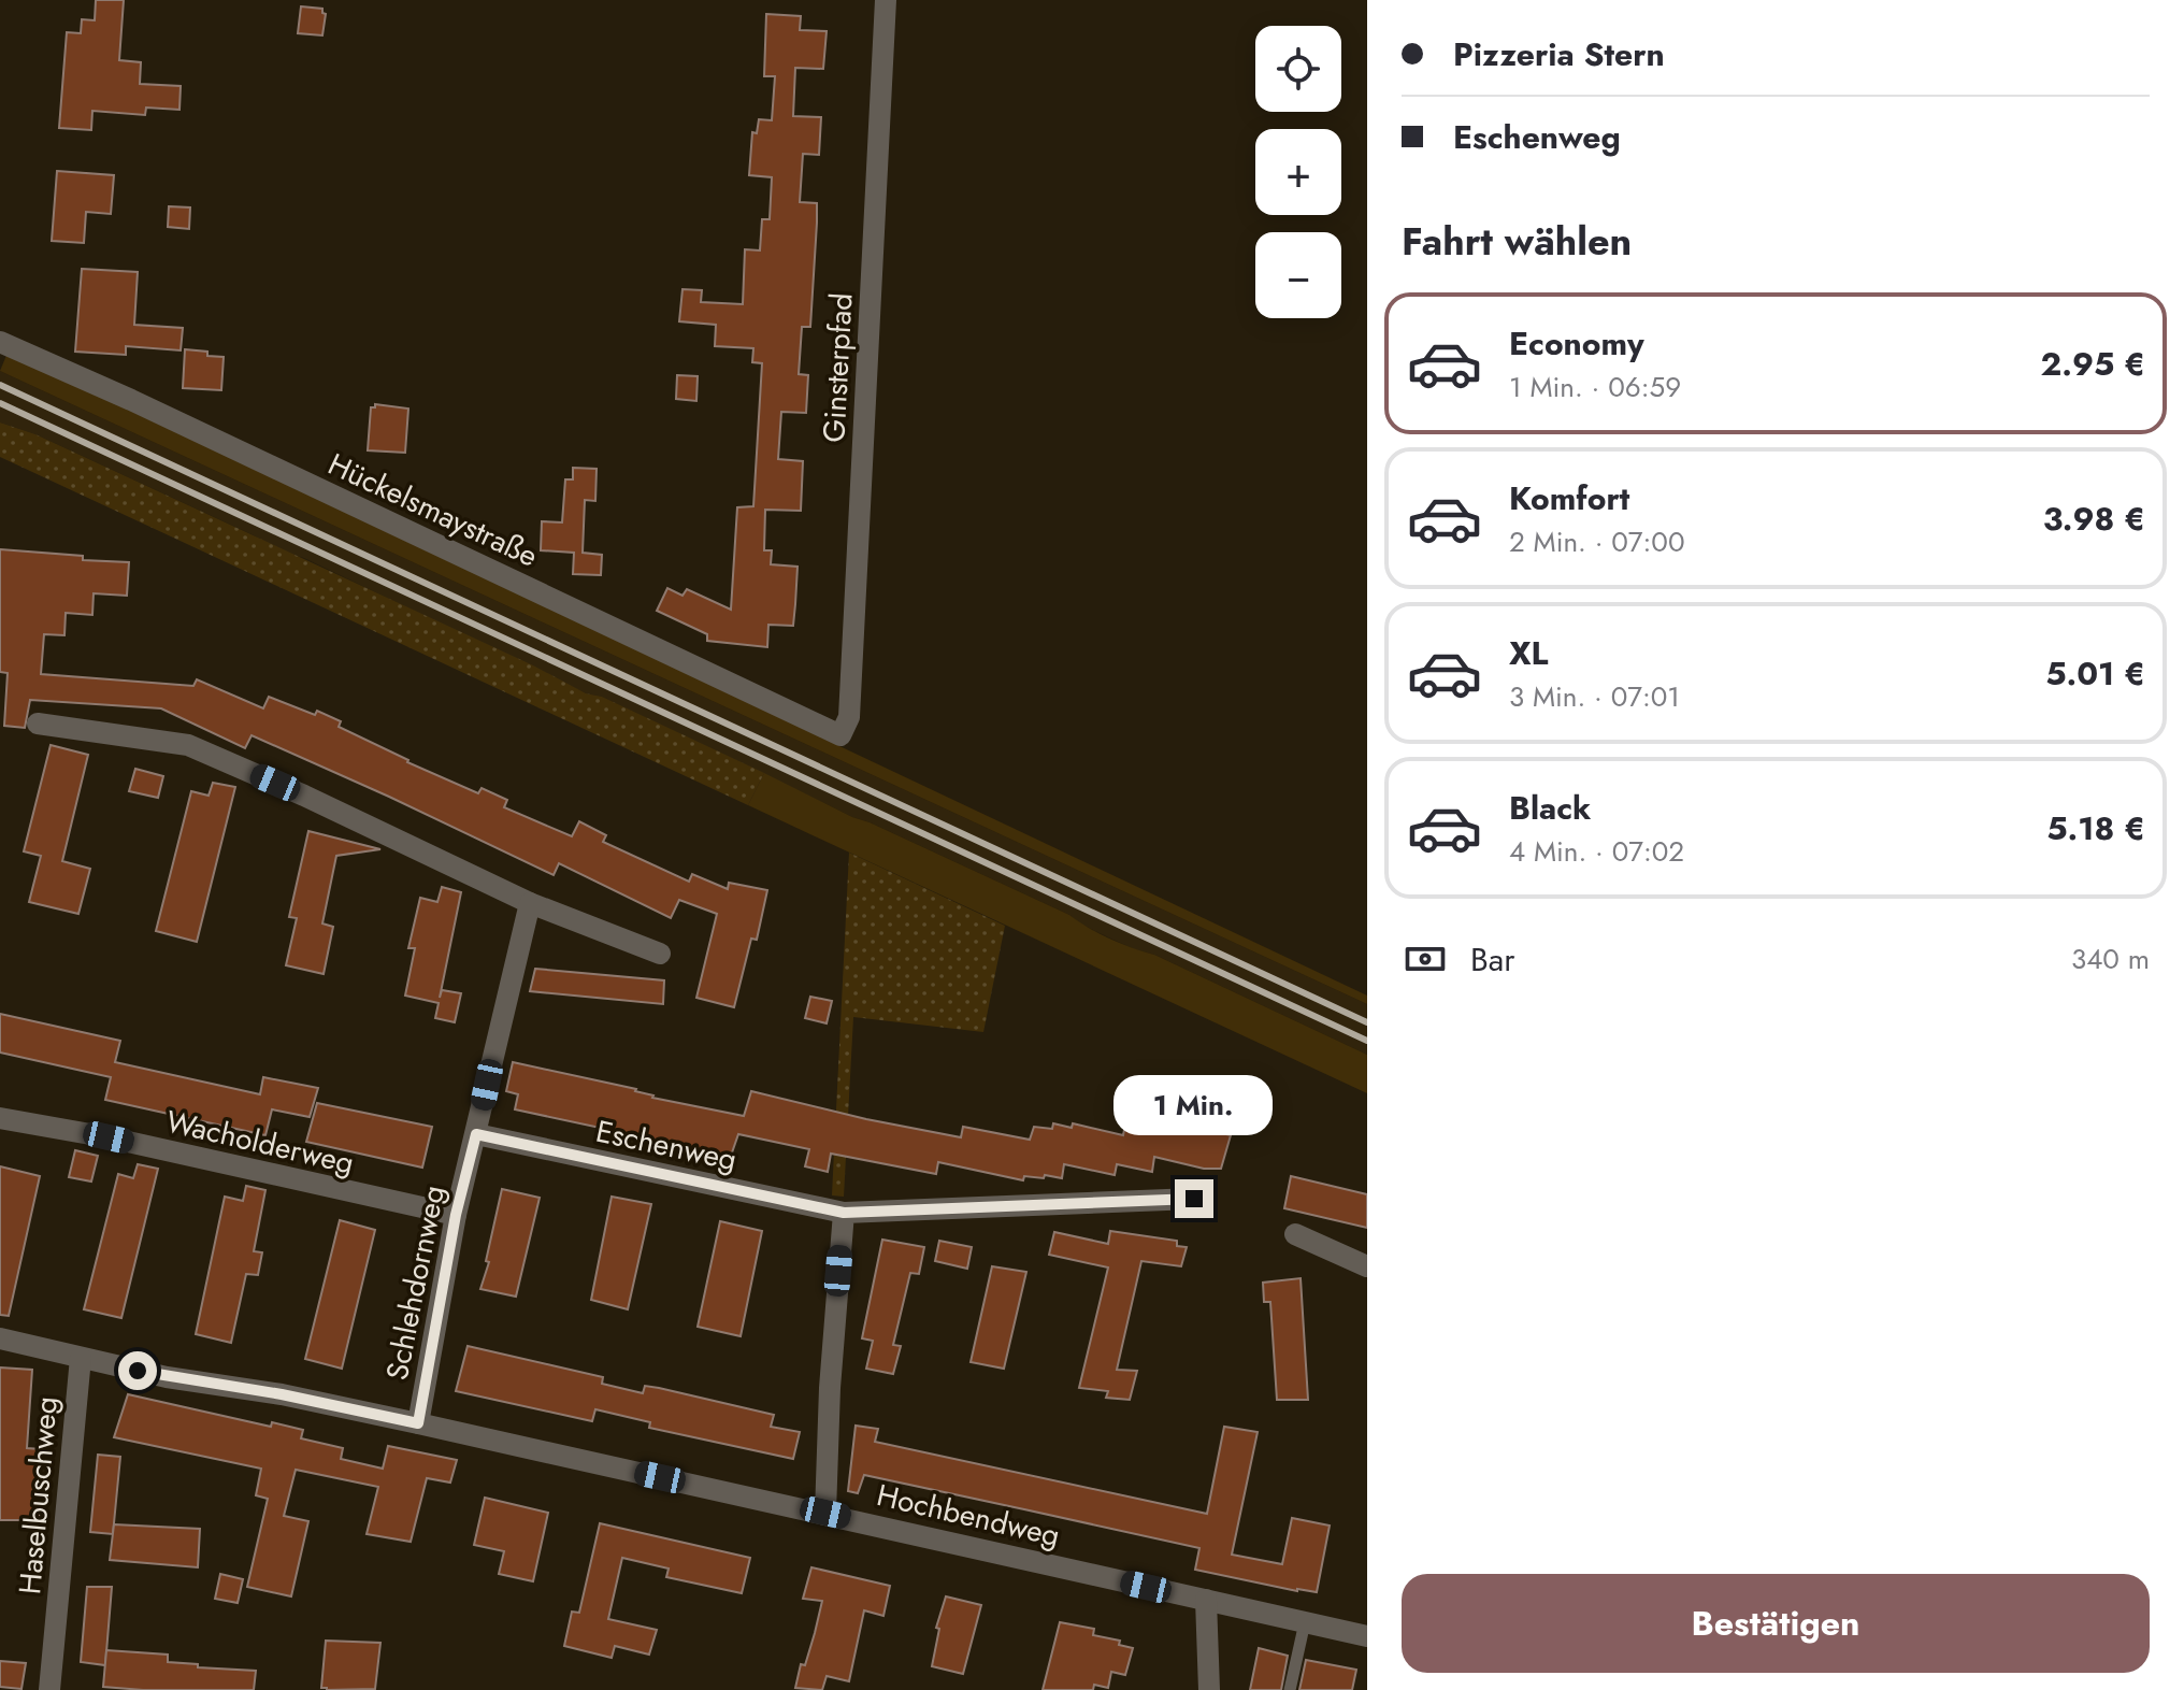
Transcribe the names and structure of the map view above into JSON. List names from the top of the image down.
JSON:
{
  "streets": {
    "street": [
      "Ginsterpfad",
      "Hückelsmaystraße",
      "Wacholderweg",
      "Eschenweg",
      "Schlehdornweg",
      "Haselbuschweg",
      "Hochbendweg"
    ]
  },
  "crossings": [
    ["Ginsterpfad", "Hückelsmaystraße"],
    ["Wacholderweg", "Schlehdornweg"],
    ["Eschenweg", "Schlehdornweg"],
    ["Schlehdornweg", "Hochbendweg"],
    ["Haselbuschweg", "Hochbendweg"]
  ],
  "page": {
    "banner": ["Pizzeria Stern", "Eschenweg"],
    "map_buttons": ["+", "−"],
    "heading": "Fahrt wählen",
    "list": [
      {
        "name": "Economy",
        "note": "1 Min. · 06:59",
        "value": "2.95 €"
      },
      {
        "name": "Komfort",
        "note": "2 Min. · 07:00",
        "value": "3.98 €"
      },
      {
        "name": "XL",
        "note": "3 Min. · 07:01",
        "value": "5.01 €"
      },
      {
        "name": "Black",
        "note": "4 Min. · 07:02",
        "value": "5.18 €"
      }
    ],
    "pay": ["Bar", "340 m"],
    "bubble": "1 Min.",
    "buttons": "Bestätigen"
  }
}
